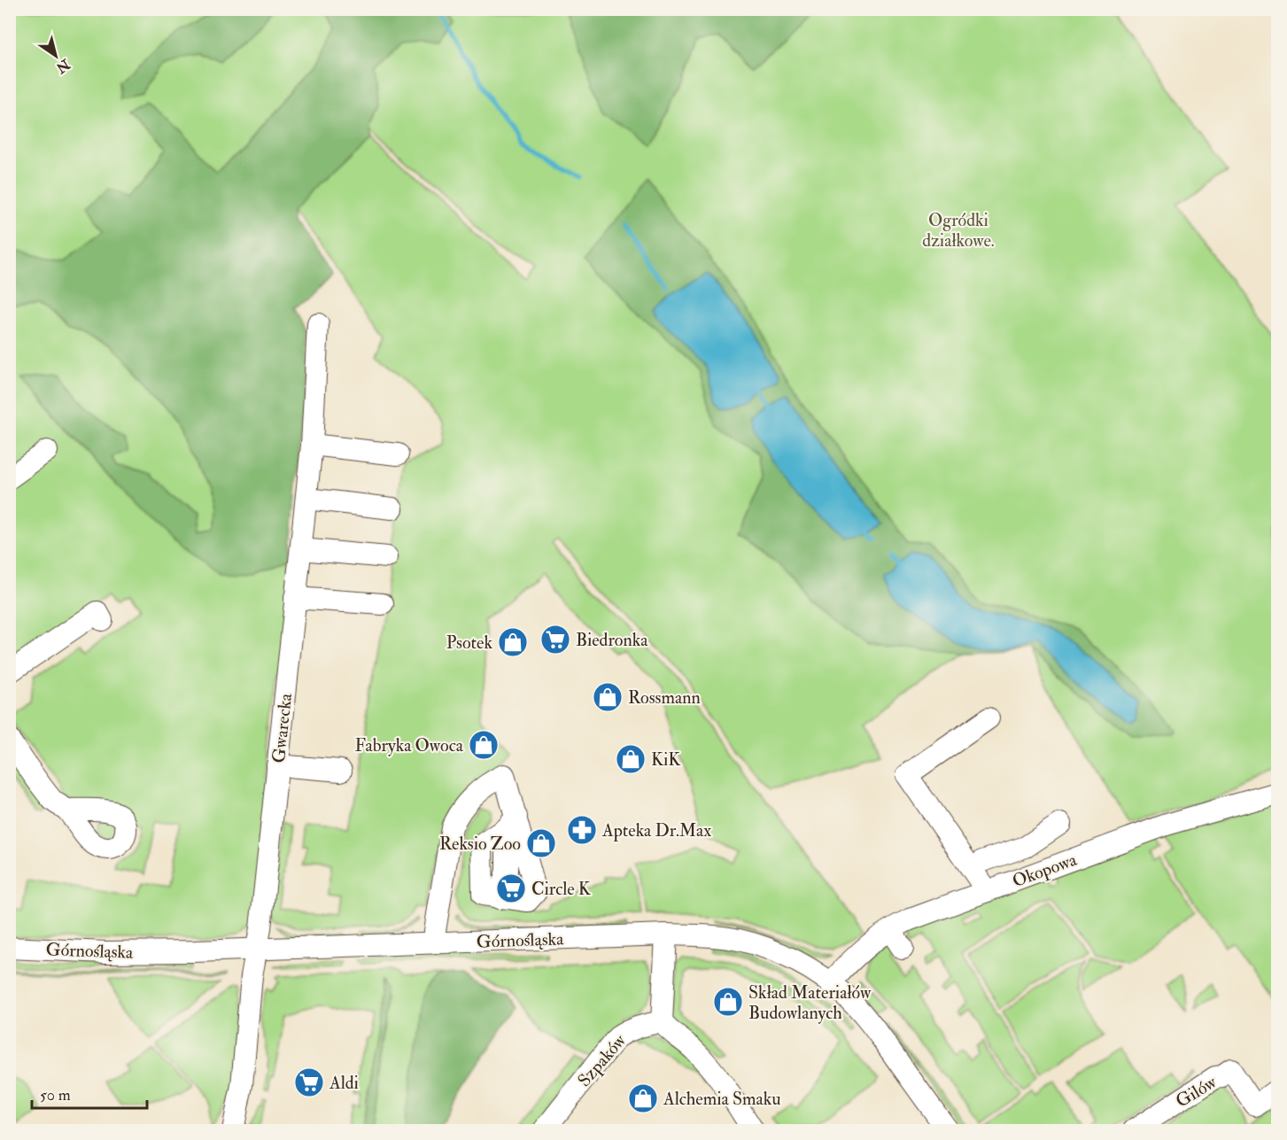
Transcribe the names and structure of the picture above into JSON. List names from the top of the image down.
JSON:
{
  "streets": {
    "street": [
      "Gwarecka",
      "Okopowa",
      "Górnośląska",
      "Szpaków",
      "Gilów"
    ]
  },
  "crossings": [
    ["Gwarecka", "Górnośląska"],
    ["Okopowa", "Górnośląska"]
  ],
  "parks": ["Ogródki działkowe."],
  "places": {
    "supermarket": ["Biedronka", "Circle K", "Aldi"],
    "shop": [
      "Psotek",
      "Rossmann",
      "Fabryka Owoca",
      "KiK",
      "Reksio Zoo",
      "Skład Materiałów Budowlanych",
      "Alchemia Smaku"
    ],
    "pharmacy": ["Apteka Dr.Max"]
  },
  "scale_bar": "50 m",
  "north": "bottom right"
}
